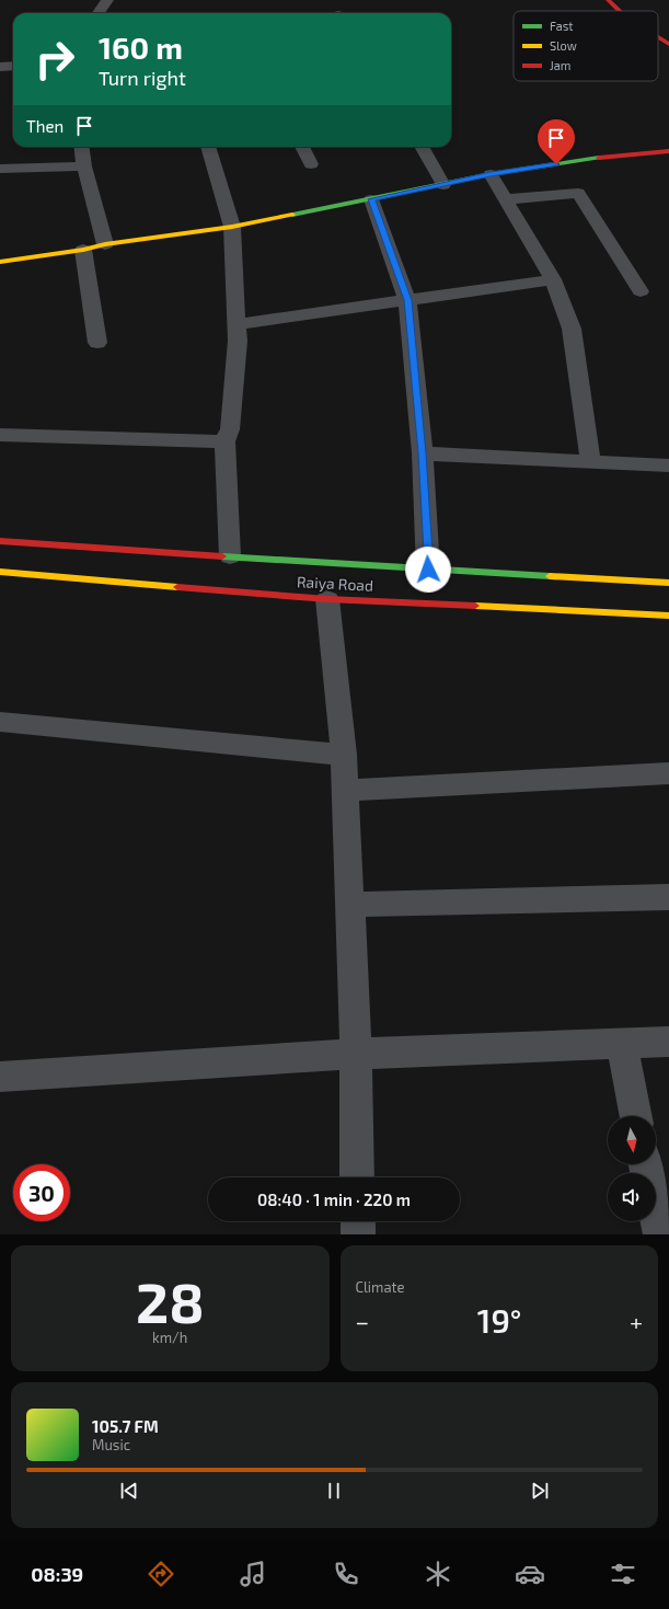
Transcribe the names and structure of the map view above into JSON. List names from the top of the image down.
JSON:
{
  "streets": {
    "street": ["Raiya Road"]
  },
  "legend": ["Fast", "Slow", "Jam"],
  "north": "bottom",
  "page": {
    "turn": ["160 m", "Turn right"],
    "then": "Then",
    "limit": "30",
    "trip": "08:40 · 1 min · 220 m",
    "tile": [
      ["28", "km/h"],
      "Climate"
    ],
    "heat": ["−", "19°", "+"],
    "song": ["105.7 FM", "Music"],
    "tabs": "08:39"
  }
}
